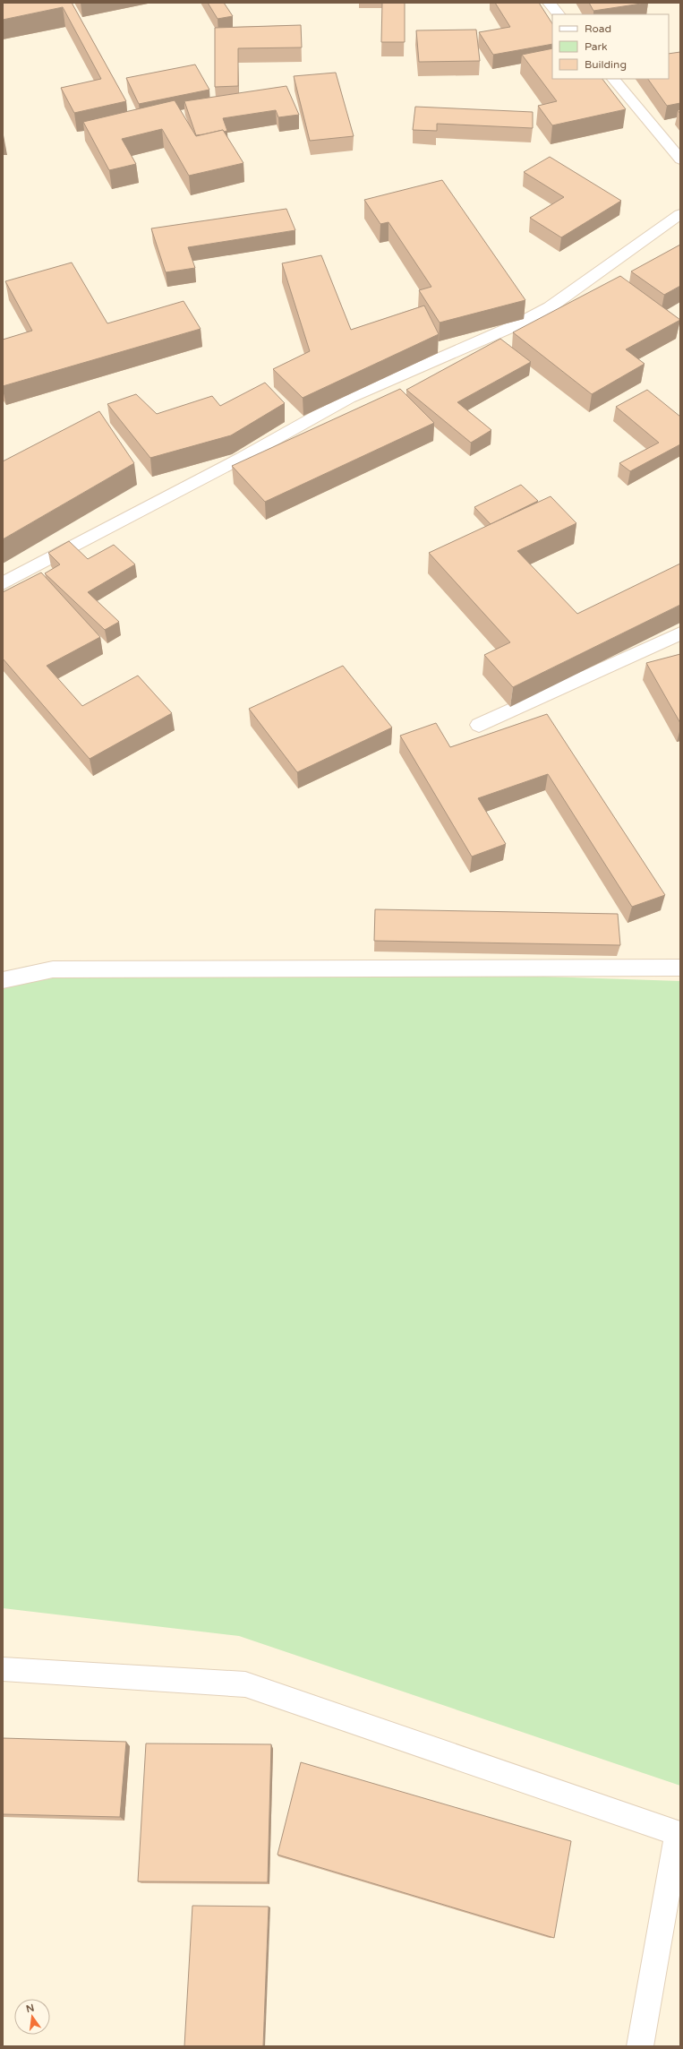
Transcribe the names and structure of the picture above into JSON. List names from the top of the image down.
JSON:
{
  "legend": ["Road", "Park", "Building"],
  "north": "top"
}
